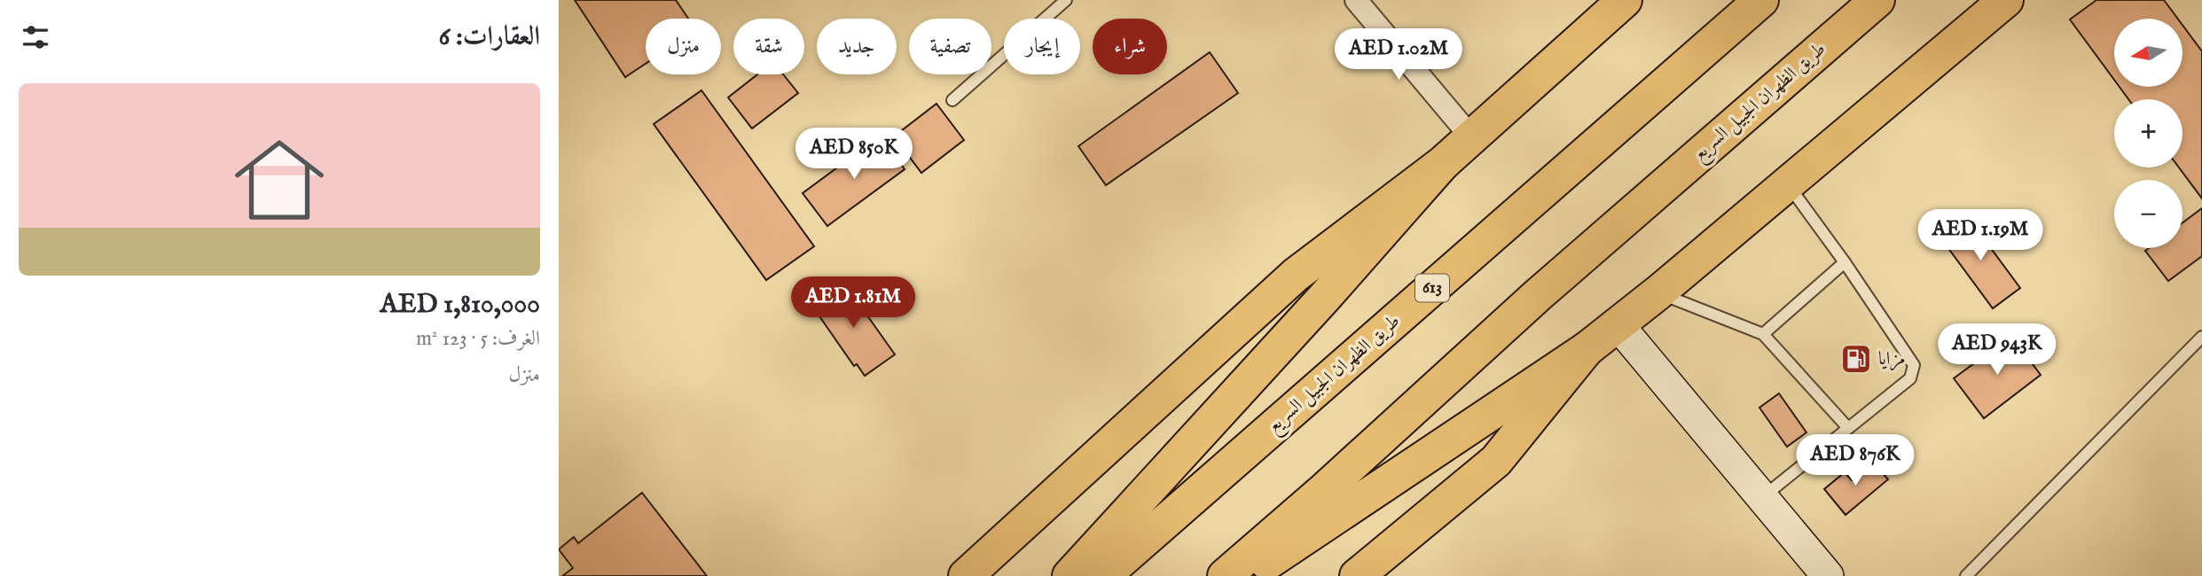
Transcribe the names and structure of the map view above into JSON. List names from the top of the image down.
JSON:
{
  "streets": {
    "main road": ["طريق الظهران الجبيل السريع", "613"]
  },
  "places": {
    "fuel station": ["مزايا"]
  },
  "north": "left",
  "page": {
    "heading": "العقارات: 6",
    "map_buttons": ["+", "−"],
    "chip": [
      "شراء",
      "إيجار",
      "تصفية",
      "جديد",
      "شقة",
      "منزل"
    ],
    "price": [
      "AED 1.02M",
      "AED 850K",
      "AED 1.19M",
      "AED 1.81M",
      "AED 943K",
      "AED 876K"
    ],
    "list": [
      {
        "name": "AED 1,810,000",
        "note": "الغرف: 5 · 123 m² · منزل"
      }
    ]
  }
}
